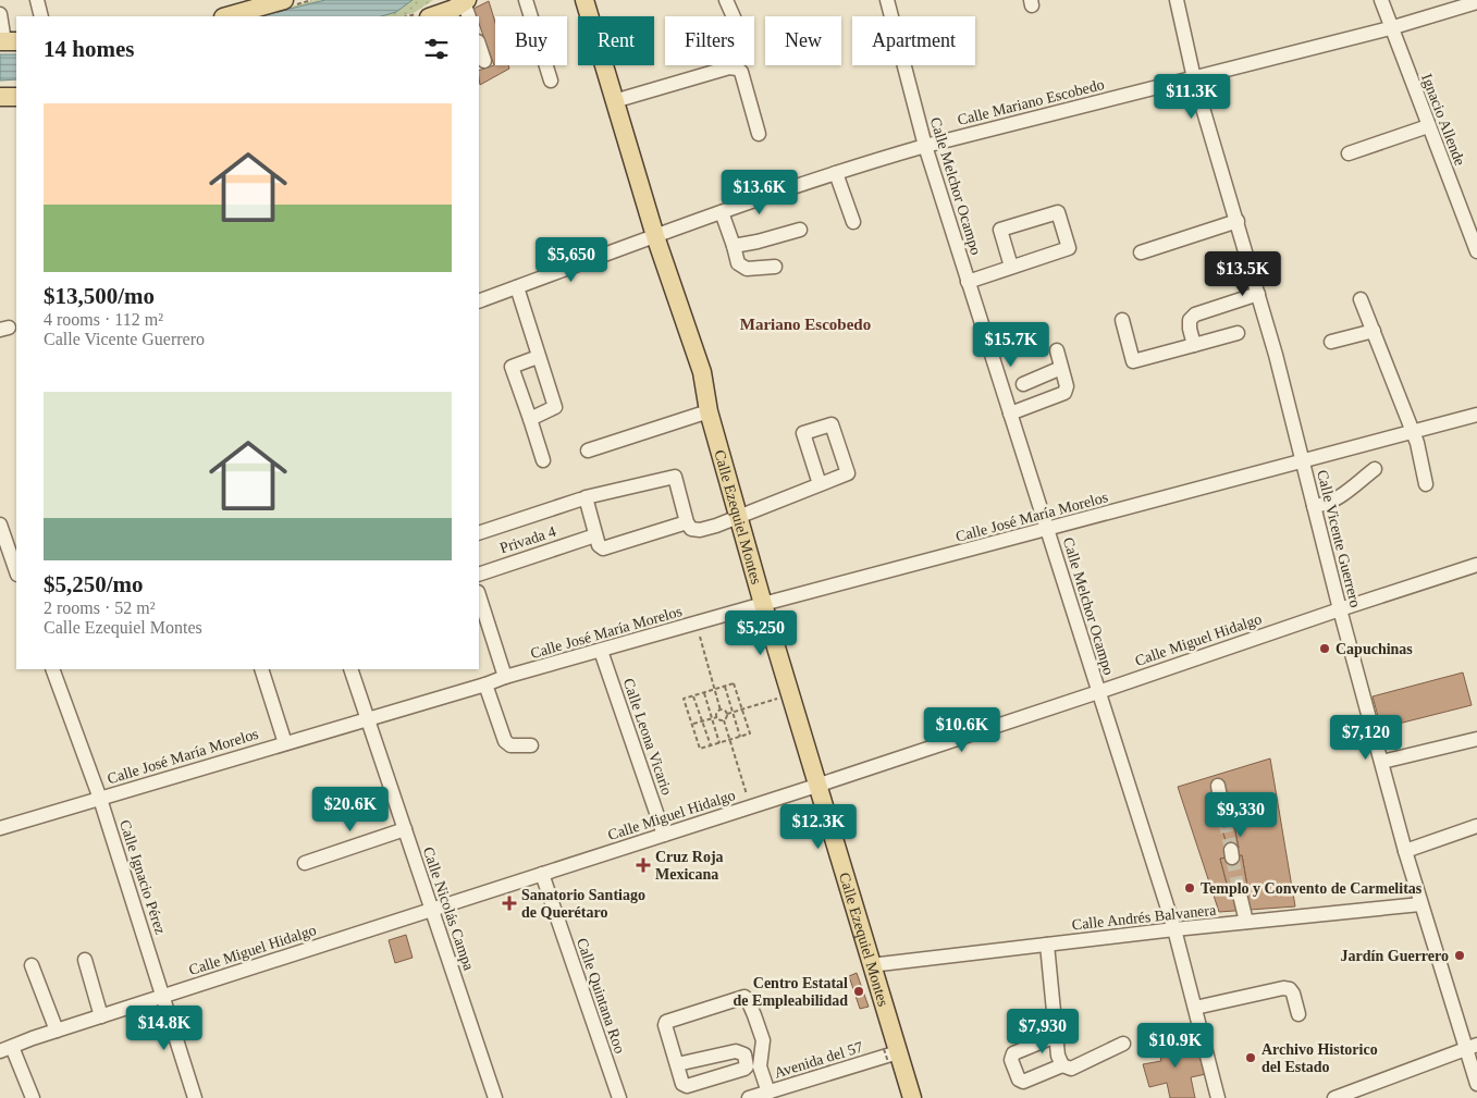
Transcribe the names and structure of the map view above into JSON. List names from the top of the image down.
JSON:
{
  "streets": {
    "main road": ["Calle Ezequiel Montes"],
    "street": [
      "Calle Mariano Escobedo",
      "Ignacio Allende",
      "Calle Melchor Ocampo",
      "Calle José María Morelos",
      "Calle Vicente Guerrero",
      "Privada 4",
      "Calle Miguel Hidalgo",
      "Calle Leona Vicario",
      "Calle Ignacio Pérez",
      "Calle Nicolás Campa",
      "Calle Andrés Balvanera",
      "Calle Quintana Roo",
      "Avenida del 57"
    ]
  },
  "crossings": [
    ["Calle Mariano Escobedo", "Ignacio Allende"],
    ["Calle Mariano Escobedo", "Calle Melchor Ocampo"],
    ["Calle Mariano Escobedo", "Calle Ezequiel Montes"],
    ["Calle Mariano Escobedo", "Calle Vicente Guerrero"],
    ["Calle Melchor Ocampo", "Calle José María Morelos"],
    ["Calle Melchor Ocampo", "Calle Miguel Hidalgo"],
    ["Calle Melchor Ocampo", "Calle Andrés Balvanera"],
    ["Calle José María Morelos", "Calle Ezequiel Montes"],
    ["Calle José María Morelos", "Calle Vicente Guerrero"],
    ["Calle José María Morelos", "Calle Leona Vicario"],
    ["Calle José María Morelos", "Calle Ignacio Pérez"],
    ["Calle José María Morelos", "Calle Nicolás Campa"],
    ["Calle Ezequiel Montes", "Calle Miguel Hidalgo"],
    ["Calle Ezequiel Montes", "Calle Andrés Balvanera"],
    ["Calle Ezequiel Montes", "Avenida del 57"],
    ["Calle Vicente Guerrero", "Calle Miguel Hidalgo"],
    ["Calle Vicente Guerrero", "Calle Andrés Balvanera"],
    ["Calle Miguel Hidalgo", "Calle Leona Vicario"],
    ["Calle Miguel Hidalgo", "Calle Ignacio Pérez"],
    ["Calle Miguel Hidalgo", "Calle Nicolás Campa"],
    ["Calle Miguel Hidalgo", "Calle Quintana Roo"]
  ],
  "districts": ["Mariano Escobedo"],
  "places": {
    "other": [
      "Capuchinas",
      "Templo y Convento de Carmelitas",
      "Jardín Guerrero",
      "Centro Estatal de Empleabilidad",
      "Archivo Historico del Estado"
    ],
    "health": ["Cruz Roja Mexicana", "Sanatorio Santiago de Querétaro"]
  },
  "page": {
    "chip": [
      "Buy",
      "Rent",
      "Filters",
      "New",
      "Apartment"
    ],
    "heading": "14 homes",
    "price": [
      "$11.3K",
      "$13.6K",
      "$5,650",
      "$13.5K",
      "$15.7K",
      "$5,250",
      "$10.6K",
      "$7,120",
      "$20.6K",
      "$9,330",
      "$12.3K",
      "$14.8K",
      "$7,930",
      "$10.9K"
    ],
    "list": [
      {
        "name": "$13,500/mo",
        "note": "4 rooms · 112 m² · Calle Vicente Guerrero"
      },
      {
        "name": "$5,250/mo",
        "note": "2 rooms · 52 m² · Calle Ezequiel Montes"
      }
    ]
  }
}
